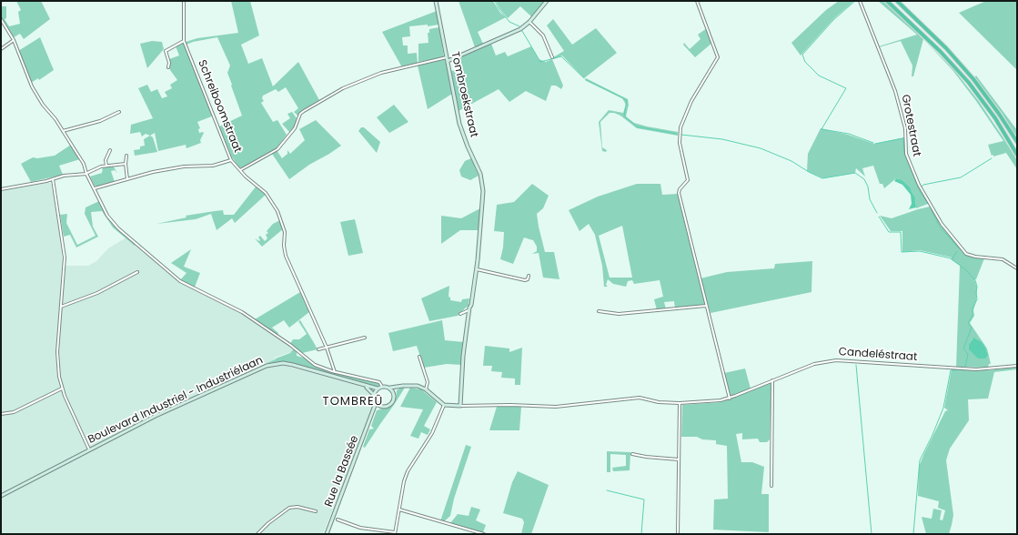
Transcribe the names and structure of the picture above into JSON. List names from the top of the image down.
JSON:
{
  "streets": {
    "main road": ["Tombroekstraat", "Boulevard Industriel - Industriélaan", "Rue la Bassée"],
    "street": ["Schreiboomstraat", "Grotestraat", "Candeléstraat"]
  },
  "crossings": [
    ["Tombroekstraat", "Candeléstraat"],
    ["Boulevard Industriel - Industriélaan", "Rue la Bassée"]
  ],
  "districts": ["TOMBREÛ"]
}
